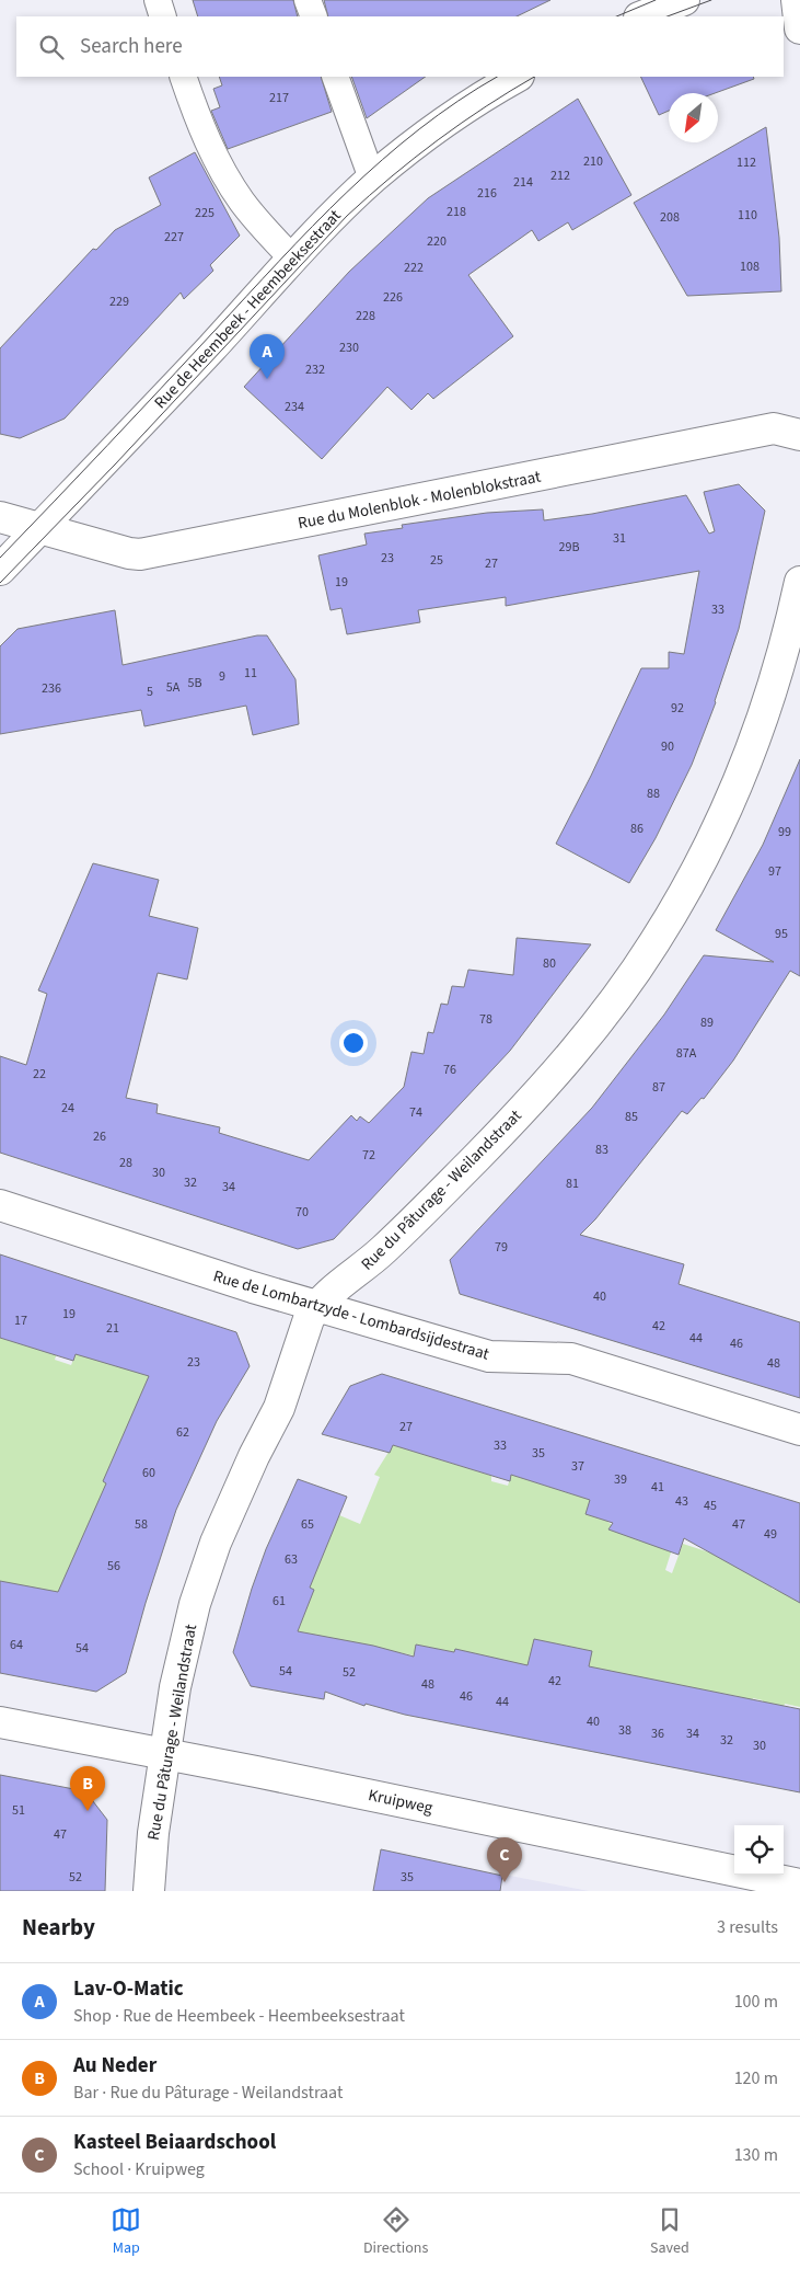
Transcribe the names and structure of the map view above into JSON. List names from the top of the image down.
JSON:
{
  "streets": {
    "street": [
      "Rue de Heembeek - Heembeeksestraat",
      "Rue du Molenblok - Molenblokstraat",
      "Rue du Pâturage - Weilandstraat",
      "Rue de Lombartzyde - Lombardsijdestraat",
      "Kruipweg"
    ]
  },
  "crossings": [
    ["Rue de Heembeek - Heembeeksestraat", "Rue du Molenblok - Molenblokstraat"],
    ["Rue du Pâturage - Weilandstraat", "Rue de Lombartzyde - Lombardsijdestraat"],
    ["Rue du Pâturage - Weilandstraat", "Kruipweg"]
  ],
  "house_numbers": [
    "217",
    "210",
    "112",
    "212",
    "214",
    "216",
    "218",
    "225",
    "110",
    "208",
    "227",
    "220",
    "108",
    "222",
    "226",
    "229",
    "228",
    "230",
    "232",
    "234",
    "31",
    "29B",
    "23",
    "25",
    "27",
    "19",
    "33",
    "11",
    "9",
    "5B",
    "5A",
    "236",
    "5",
    "92",
    "90",
    "88",
    "86",
    "99",
    "97",
    "95",
    "80",
    "78",
    "89",
    "87A",
    "76",
    "22",
    "87",
    "24",
    "74",
    "85",
    "26",
    "83",
    "72",
    "28",
    "30",
    "32",
    "81",
    "34",
    "70",
    "79",
    "40",
    "19",
    "17",
    "42",
    "21",
    "44",
    "46",
    "23",
    "48",
    "27",
    "62",
    "33",
    "35",
    "37",
    "60",
    "39",
    "41",
    "43",
    "45",
    "58",
    "65",
    "47",
    "49",
    "63",
    "56",
    "61",
    "64",
    "54",
    "54",
    "52",
    "42",
    "48",
    "46",
    "44",
    "40",
    "38",
    "36",
    "34",
    "32",
    "30",
    "51",
    "47",
    "52",
    "35"
  ],
  "north": "bottom left",
  "page": {
    "search": "Search here",
    "pins": ["A", "B", "C"],
    "heading": ["Nearby", "3 results"],
    "list": [
      {
        "mark": "A",
        "name": "Lav-O-Matic",
        "note": "Shop · Rue de Heembeek - Heembeeksestraat",
        "value": "100 m"
      },
      {
        "mark": "B",
        "name": "Au Neder",
        "note": "Bar · Rue du Pâturage - Weilandstraat",
        "value": "120 m"
      },
      {
        "mark": "C",
        "name": "Kasteel Beiaardschool",
        "note": "School · Kruipweg",
        "value": "130 m"
      }
    ],
    "nav": ["Map", "Directions", "Saved"]
  }
}
